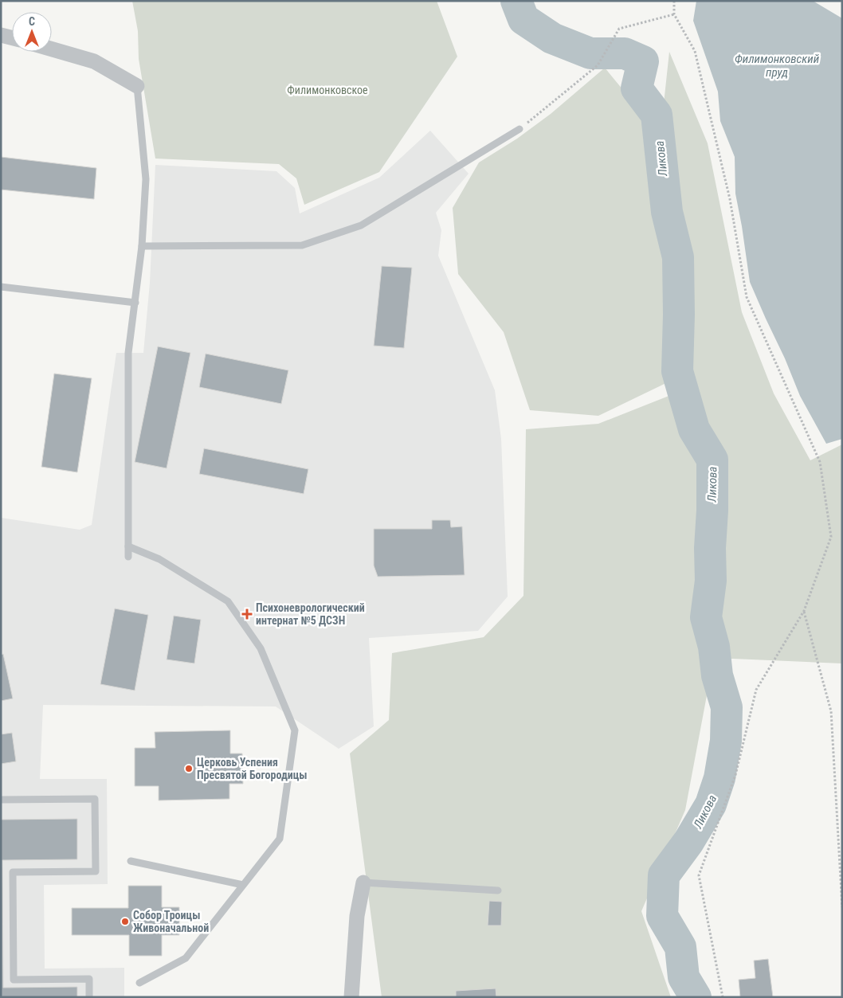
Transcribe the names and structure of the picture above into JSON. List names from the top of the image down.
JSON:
{
  "water": ["Филимонковский пруд", "Ликова"],
  "parks": ["Филимонковское"],
  "places": {
    "health": ["Психоневрологический интернат №5 ДСЗН"],
    "other": ["Церковь Успения Пресвятой Богородицы", "Собор Троицы Живоначальной"]
  },
  "north": "top"
}
